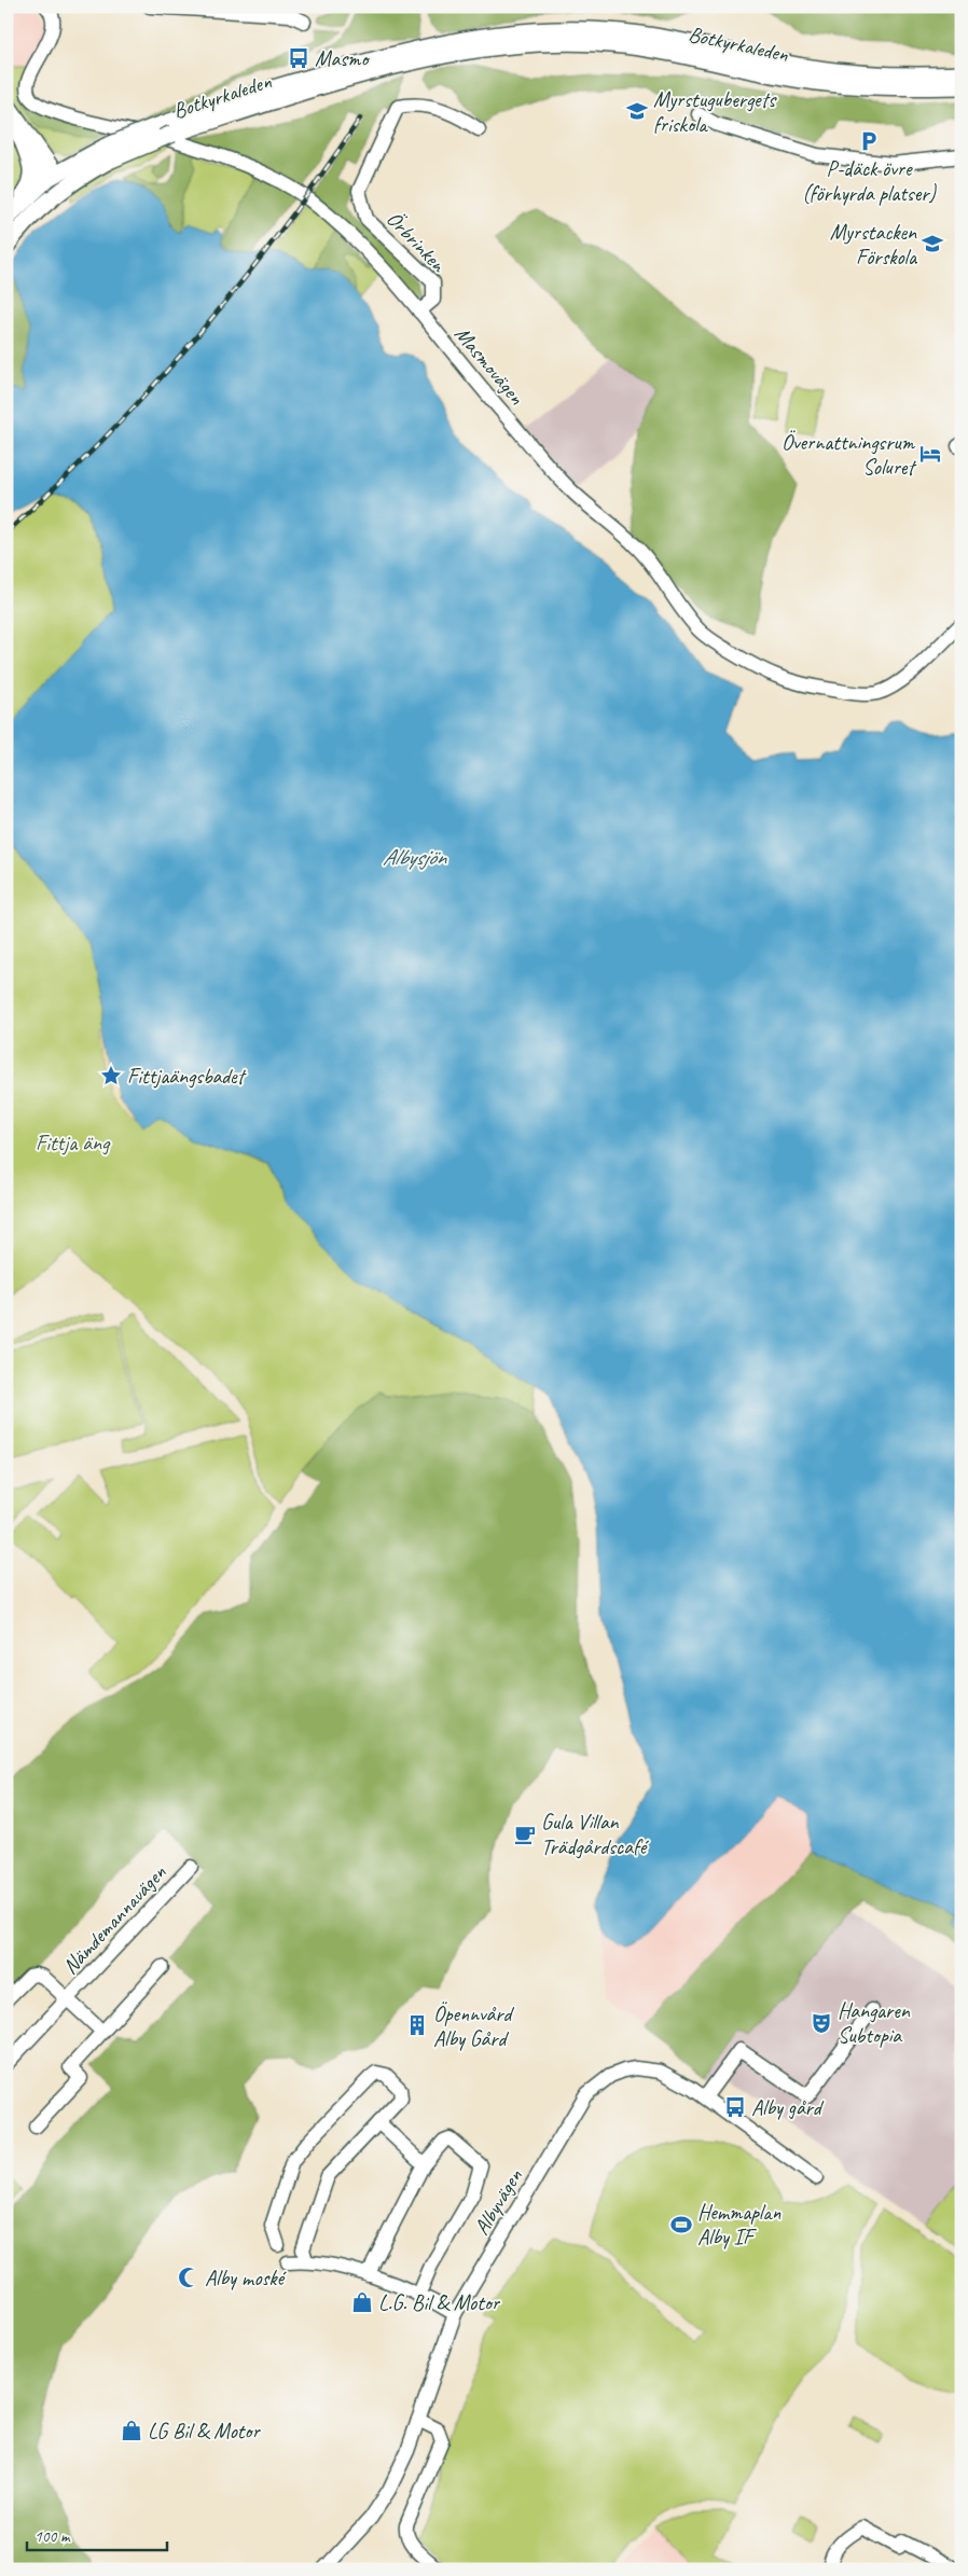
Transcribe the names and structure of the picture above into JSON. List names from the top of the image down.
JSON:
{
  "streets": {
    "main road": ["Botkyrkaleden"],
    "street": [
      "Örbrinken",
      "Masmovägen",
      "Nämdemannavägen",
      "Albyvägen"
    ]
  },
  "crossings": [
    ["Örbrinken", "Masmovägen"]
  ],
  "water": ["Albysjön"],
  "parks": ["Fittja äng"],
  "places": {
    "bus stop": ["Masmo", "Alby gård"],
    "school or university": ["Myrstugubergets friskola", "Myrstacken Förskola"],
    "parking": ["P-däck övre (förhyrda platser)"],
    "hotel": ["Övernattningsrum Soluret"],
    "place": ["Fittjaängsbadet"],
    "cafe": ["Gula Villan Trädgårdscafé"],
    "theatre": ["Hangaren Subtopia"],
    "building": ["Öpennvård Alby Gård"],
    "sports": ["Hemmaplan Alby IF"],
    "mosque": ["Alby moské"],
    "shop": ["L.G. Bil & Motor", "LG Bil & Motor"]
  },
  "scale_bar": "100 m"
}
